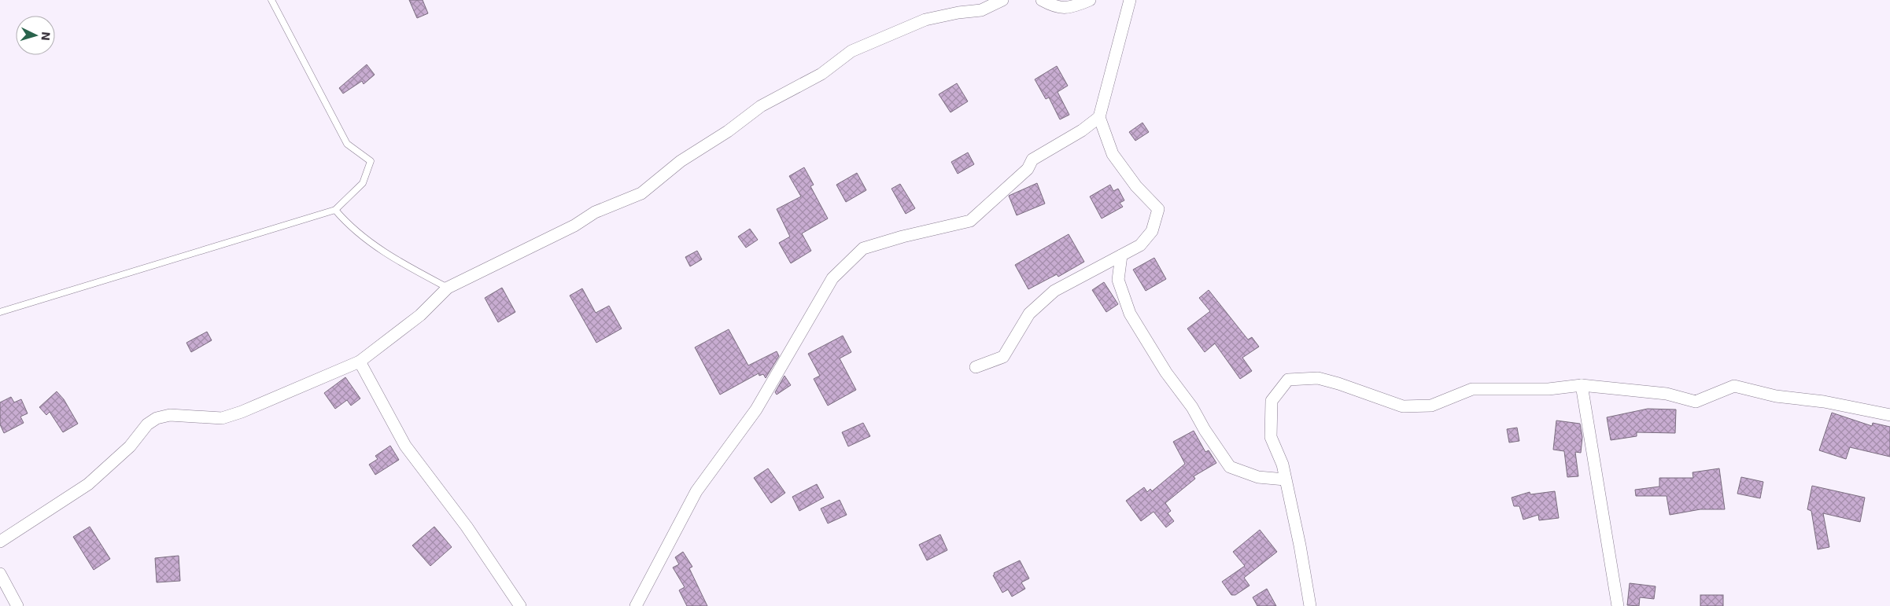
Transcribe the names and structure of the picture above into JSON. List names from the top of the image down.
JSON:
{
  "north": "right"
}
